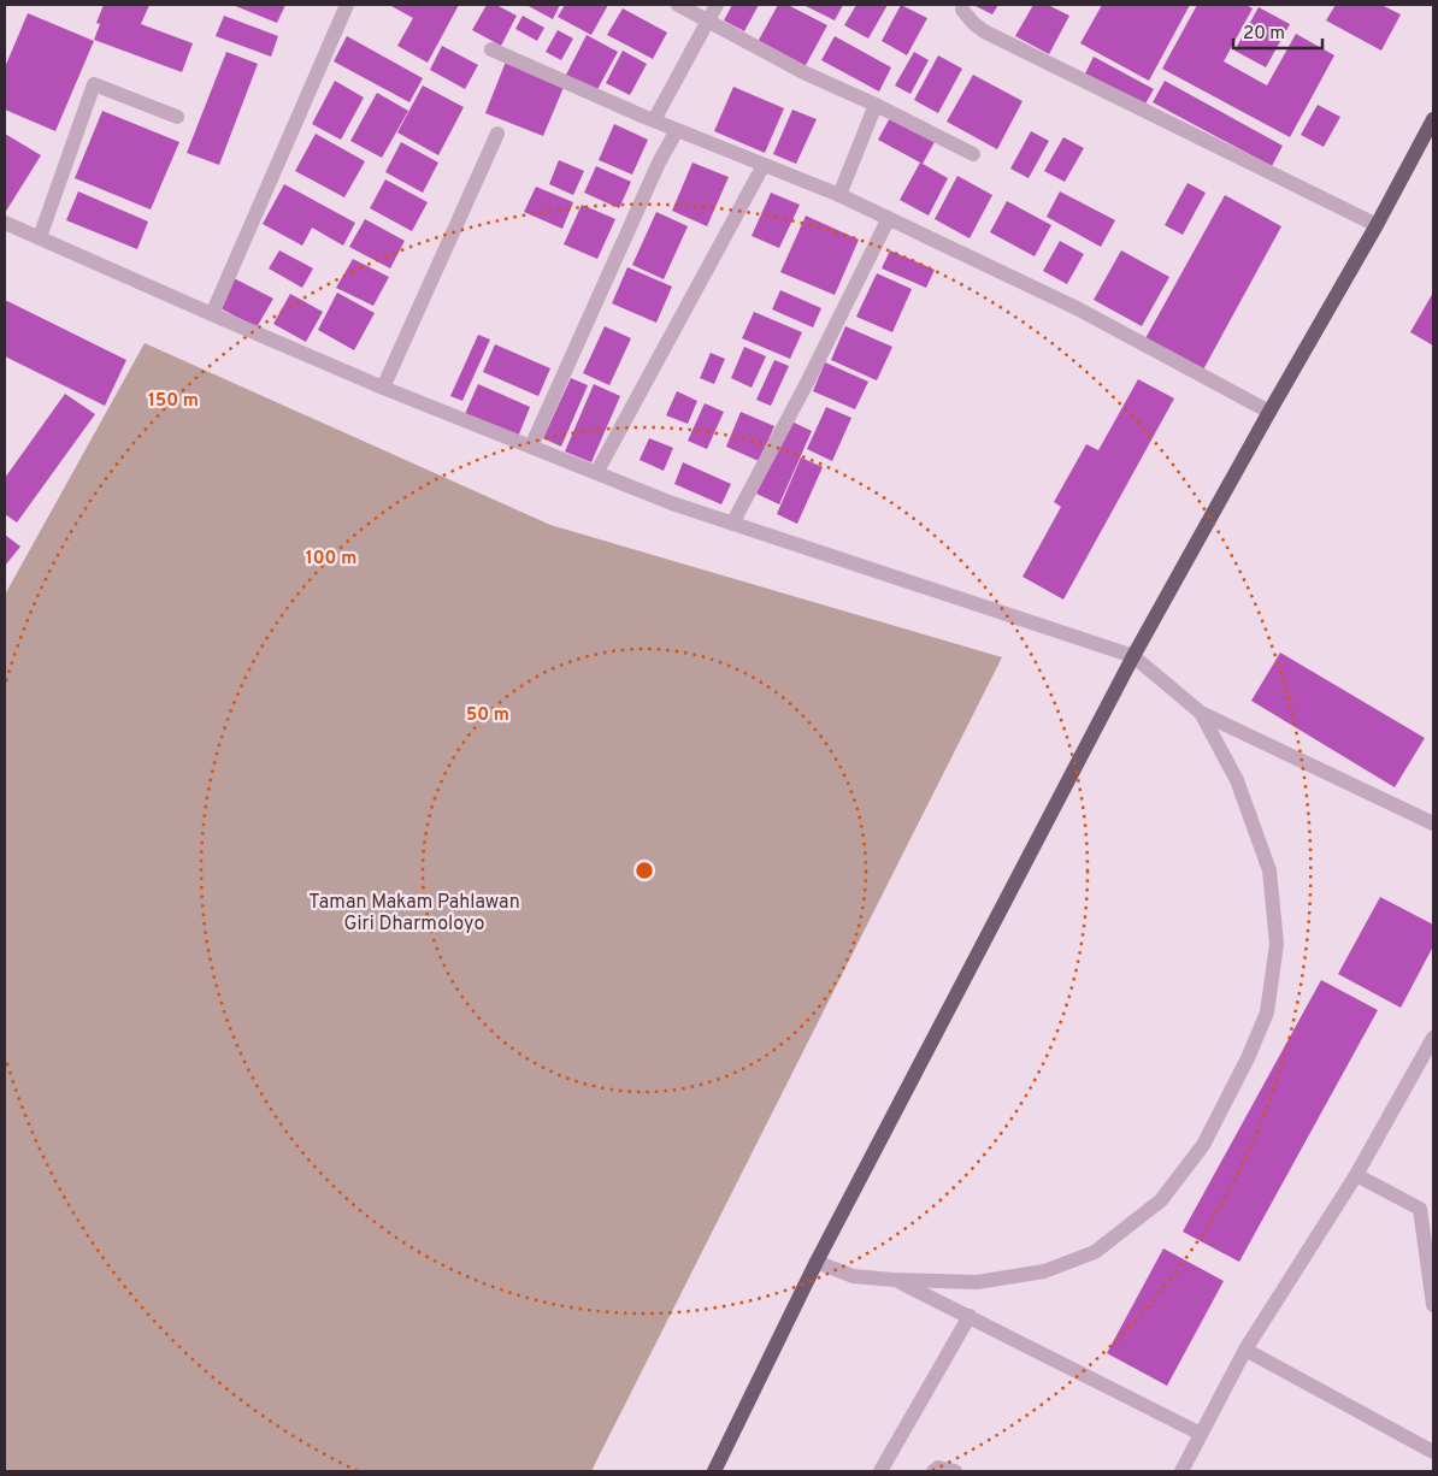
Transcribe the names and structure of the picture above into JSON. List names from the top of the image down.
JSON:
{
  "parks": ["Taman Makam Pahlawan Giri Dharmoloyo"],
  "scale_bar": "20 m",
  "rings": ["150 m", "100 m", "50 m"]
}
